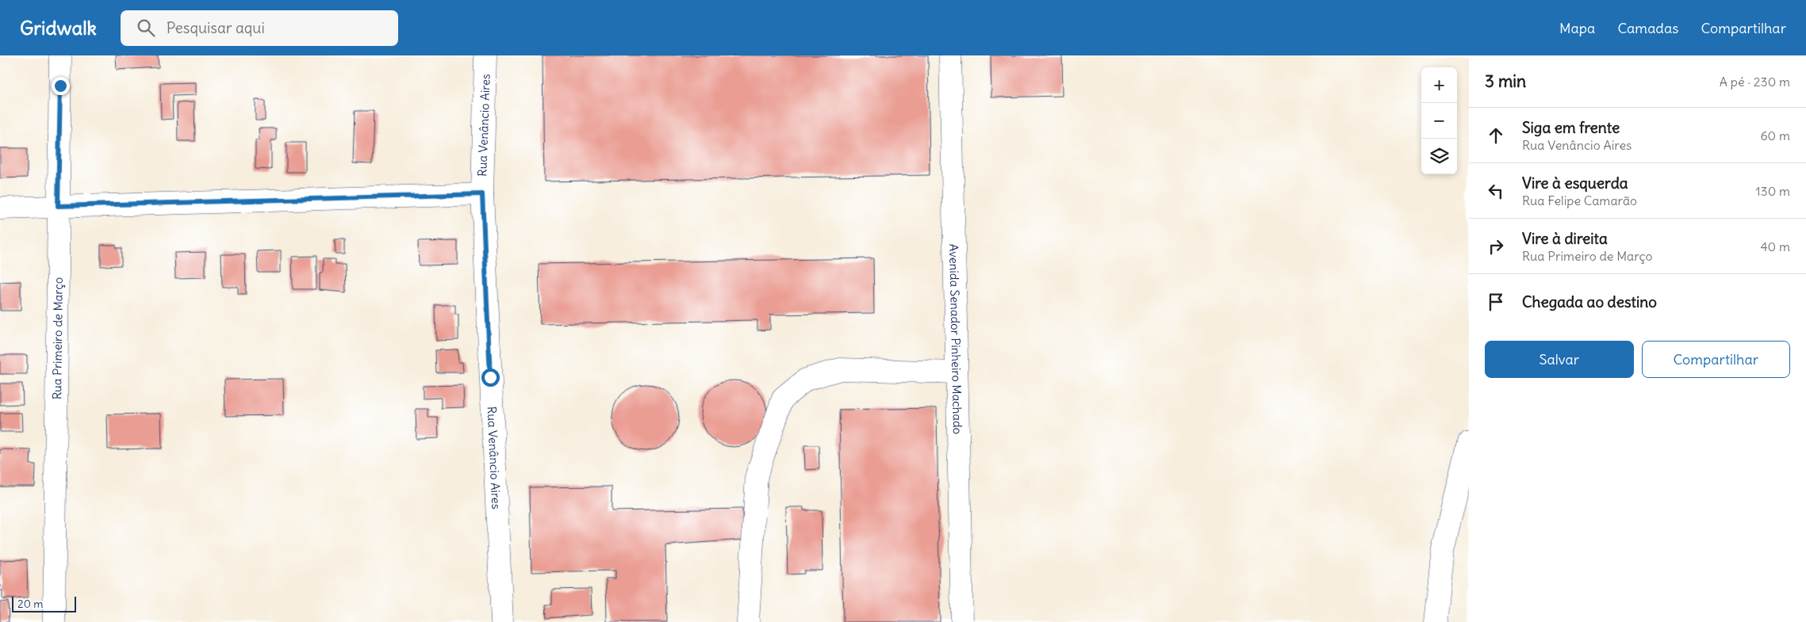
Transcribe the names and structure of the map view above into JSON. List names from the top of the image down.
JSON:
{
  "streets": {
    "street": ["Rua Venâncio Aires", "Rua Primeiro de Março", "Avenida Senador Pinheiro Machado"]
  },
  "scale_bar": "20 m",
  "page": {
    "header": "Gridwalk",
    "search": "Pesquisar aqui",
    "nav": ["Mapa", "Camadas", "Compartilhar"],
    "heading": ["3 min", "A pé · 230 m"],
    "map_buttons": ["+", "−"],
    "list": [
      ["Siga em frente", "Rua Venâncio Aires", "60 m"],
      ["Vire à esquerda", "Rua Felipe Camarão", "130 m"],
      ["Vire à direita", "Rua Primeiro de Março", "40 m"],
      "Chegada ao destino"
    ],
    "buttons": ["Salvar", "Compartilhar"],
    "scale": "20 m"
  }
}
